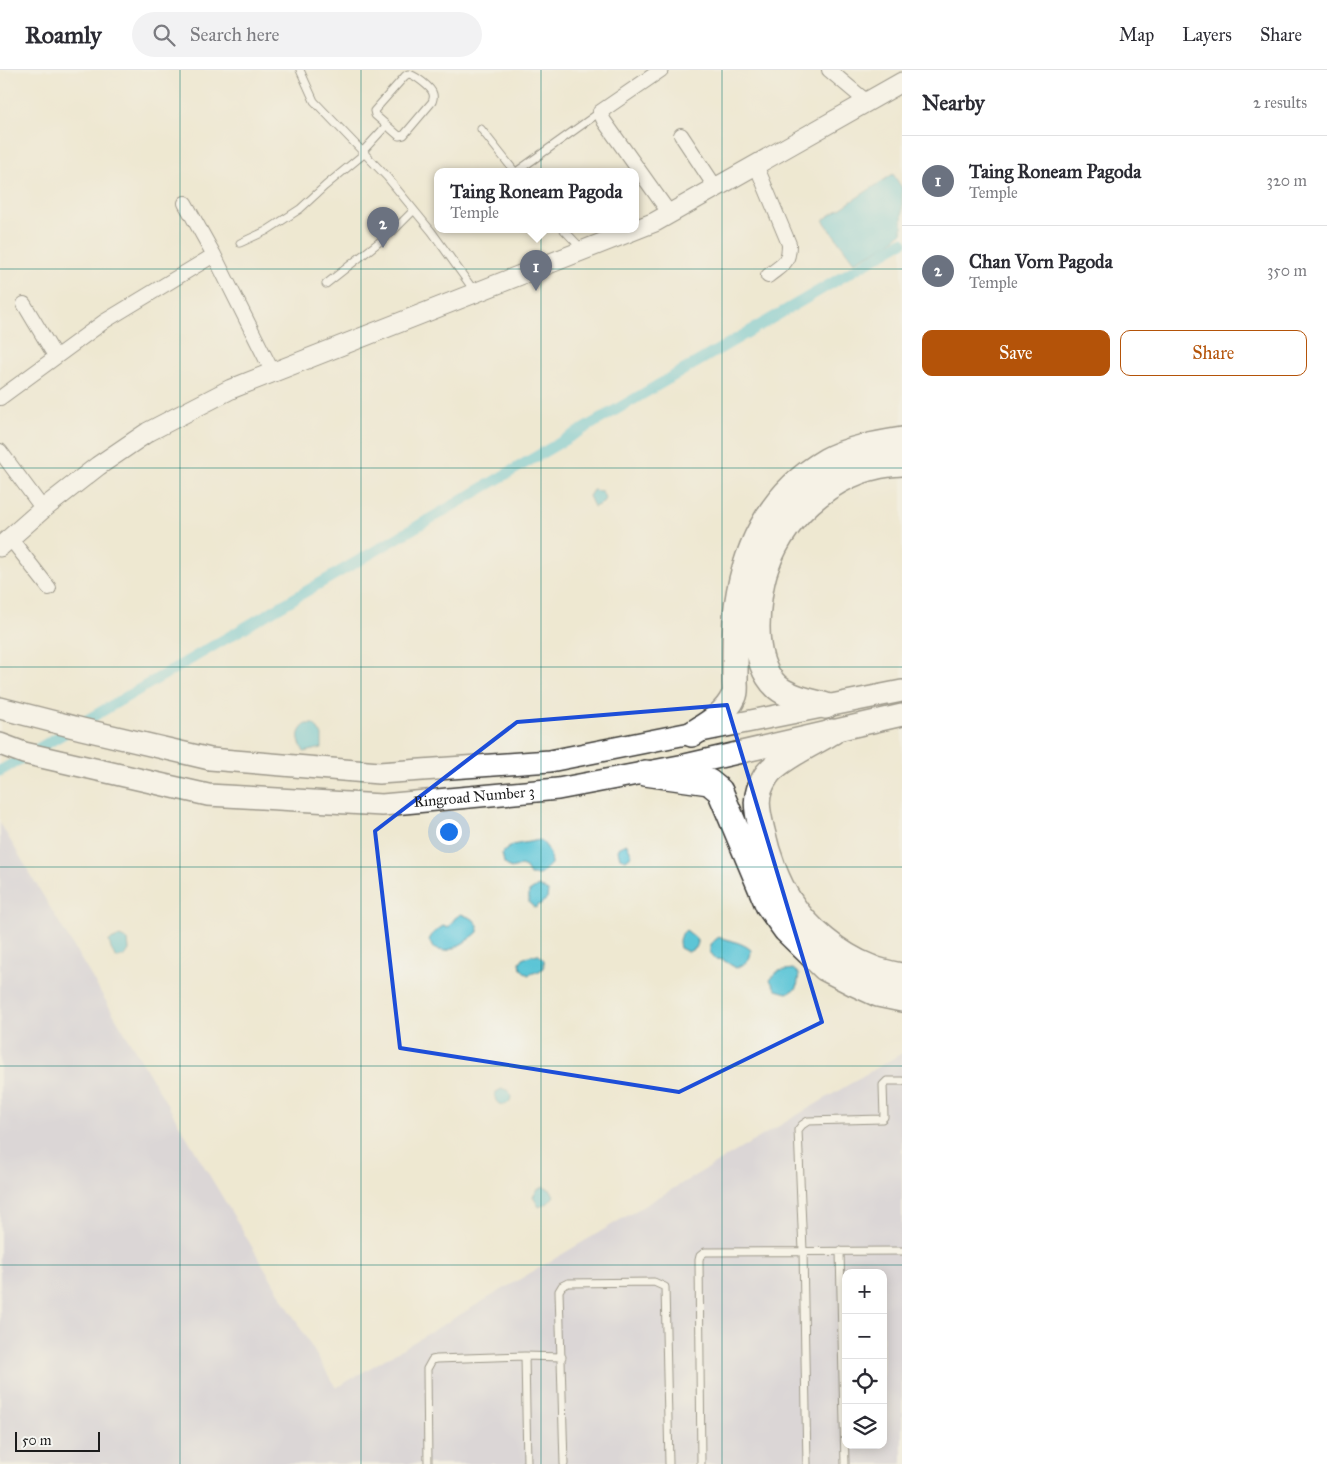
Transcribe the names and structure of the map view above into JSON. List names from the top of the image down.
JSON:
{
  "streets": {
    "main road": ["Ringroad Number 3"]
  },
  "scale_bar": "50 m",
  "page": {
    "header": "Roamly",
    "search": "Search here",
    "nav": ["Map", "Layers", "Share"],
    "heading": ["Nearby", "2 results"],
    "list": [
      {
        "mark": "1",
        "name": "Taing Roneam Pagoda",
        "note": "Temple",
        "value": "320 m"
      },
      {
        "mark": "2",
        "name": "Chan Vorn Pagoda",
        "note": "Temple",
        "value": "350 m"
      }
    ],
    "popup": ["Taing Roneam Pagoda", "Temple"],
    "pins": ["2", "1"],
    "buttons": ["Save", "Share"],
    "map_buttons": ["+", "−"],
    "scale": "50 m"
  }
}
